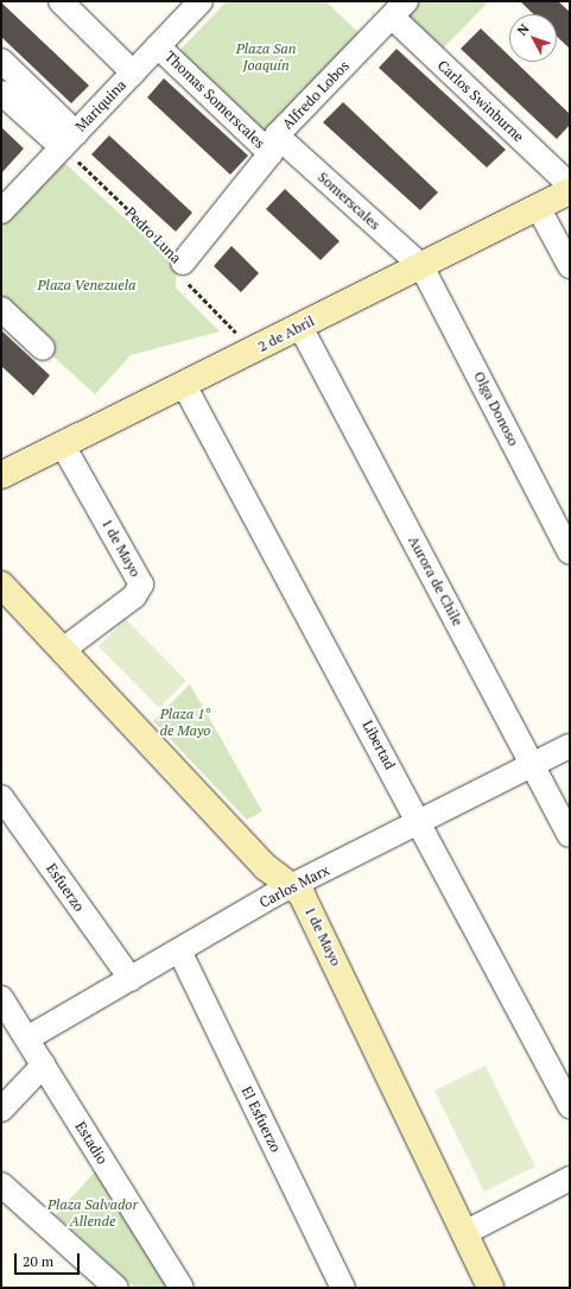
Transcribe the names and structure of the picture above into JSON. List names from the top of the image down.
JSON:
{
  "streets": {
    "street": [
      "Alfredo Lobos",
      "Thomas Somerscales",
      "Carlos Swinburne",
      "Mariquina",
      "Somerscales",
      "2 de Abril",
      "Olga Donoso",
      "1 de Mayo",
      "Aurora de Chile",
      "Libertad",
      "Carlos Marx",
      "Esfuerzo",
      "El Esfuerzo",
      "Estadio"
    ],
    "path": ["Pedro Luna"]
  },
  "crossings": [
    ["Alfredo Lobos", "Thomas Somerscales"],
    ["Alfredo Lobos", "Carlos Swinburne"],
    ["Alfredo Lobos", "Somerscales"],
    ["Alfredo Lobos", "Pedro Luna"],
    ["Thomas Somerscales", "Mariquina"],
    ["Thomas Somerscales", "Somerscales"],
    ["Mariquina", "Pedro Luna"],
    ["Somerscales", "2 de Abril"],
    ["Somerscales", "Olga Donoso"],
    ["Pedro Luna", "2 de Abril"],
    ["2 de Abril", "Olga Donoso"],
    ["2 de Abril", "1 de Mayo"],
    ["2 de Abril", "Aurora de Chile"],
    ["2 de Abril", "Libertad"],
    ["1 de Mayo", "Carlos Marx"],
    ["Aurora de Chile", "Carlos Marx"],
    ["Libertad", "Carlos Marx"],
    ["Carlos Marx", "Esfuerzo"],
    ["Carlos Marx", "El Esfuerzo"],
    ["Carlos Marx", "Estadio"]
  ],
  "parks": [
    "Plaza San Joaquín",
    "Plaza Venezuela",
    "Plaza 1° de Mayo",
    "Plaza Salvador Allende"
  ],
  "scale_bar": "20 m",
  "north": "top left"
}
